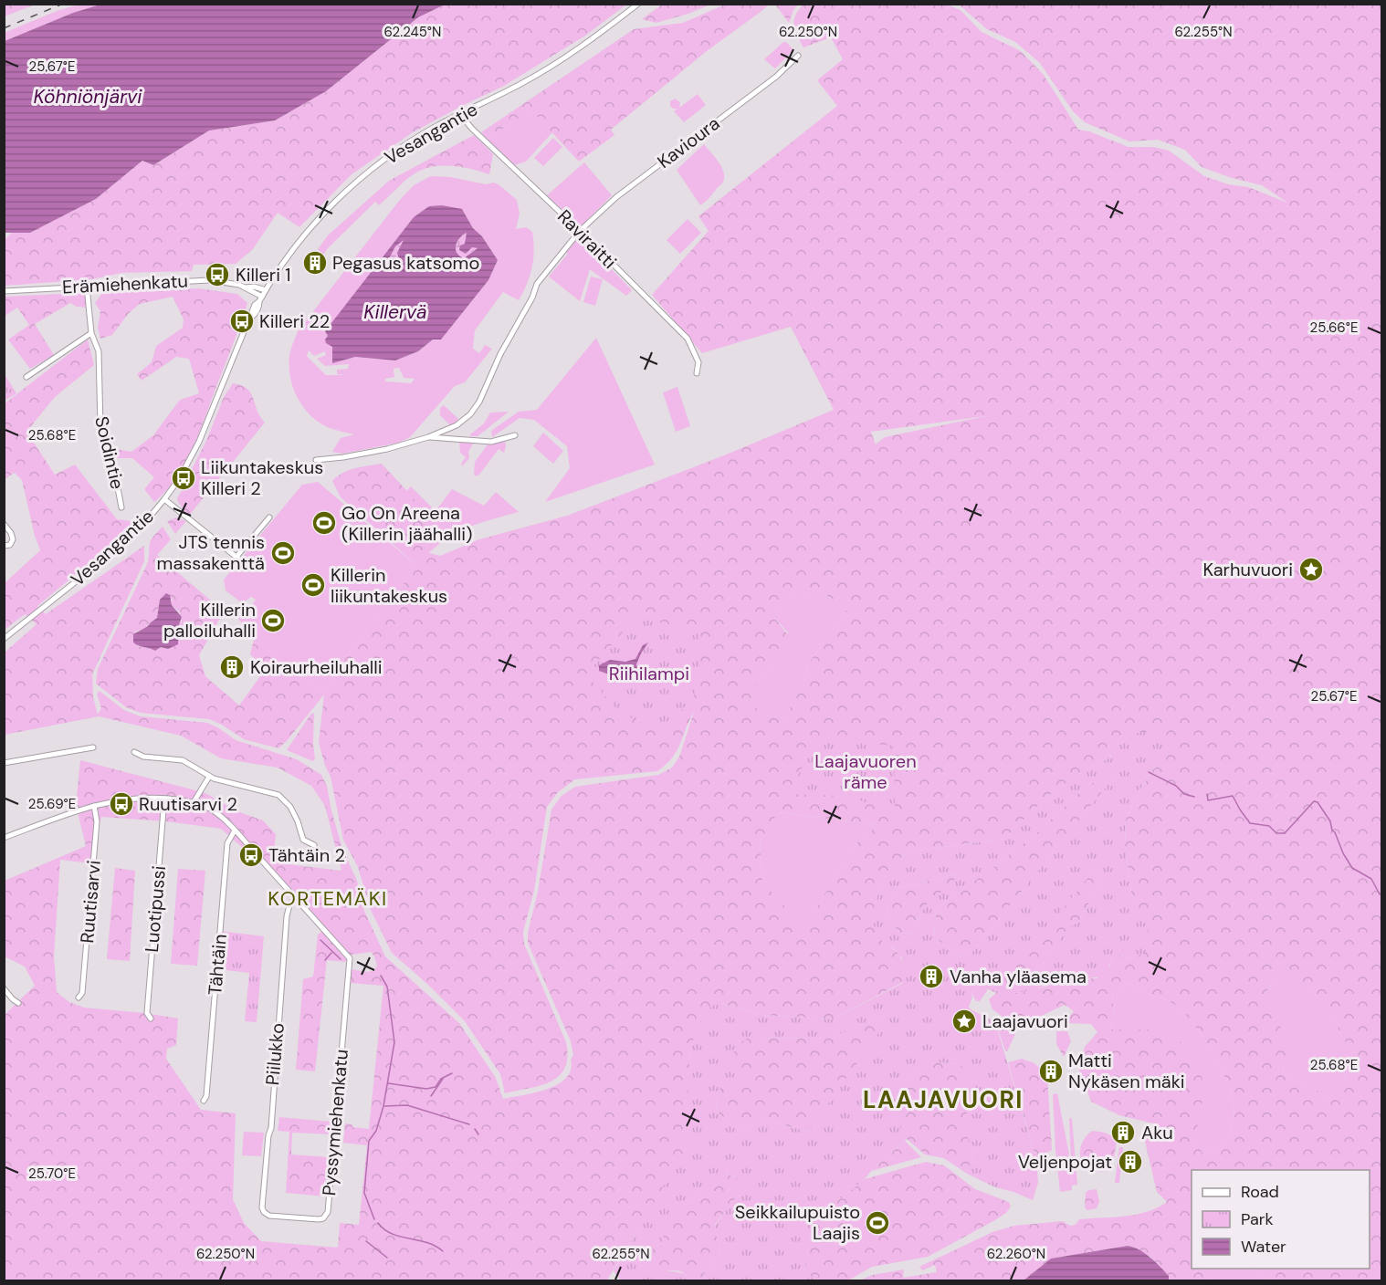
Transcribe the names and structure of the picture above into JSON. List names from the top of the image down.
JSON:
{
  "streets": {
    "street": [
      "Vesangantie",
      "Kavioura",
      "Raviraitti",
      "Erämiehenkatu",
      "Soidintie",
      "Ruutisarvi",
      "Luotipussi",
      "Tähtäin",
      "Piilukko",
      "Pyssymiehenkatu"
    ]
  },
  "crossings": [
    ["Vesangantie", "Raviraitti"],
    ["Vesangantie", "Erämiehenkatu"],
    ["Kavioura", "Raviraitti"],
    ["Erämiehenkatu", "Soidintie"],
    ["Ruutisarvi", "Pyssymiehenkatu"],
    ["Luotipussi", "Pyssymiehenkatu"],
    ["Tähtäin", "Pyssymiehenkatu"],
    ["Piilukko", "Pyssymiehenkatu"]
  ],
  "districts": ["KORTEMÄKI", "LAAJAVUORI"],
  "water": ["Köhniönjärvi", "Killervä"],
  "parks": ["Riihilampi", "Laajavuoren räme"],
  "places": {
    "building": [
      "Pegasus katsomo",
      "Koiraurheiluhalli",
      "Vanha yläasema",
      "Matti Nykäsen mäki",
      "Aku",
      "Veljenpojat"
    ],
    "bus stop": [
      "Killeri 1",
      "Killeri 22",
      "Liikuntakeskus Killeri 2",
      "Ruutisarvi 2",
      "Tähtäin 2"
    ],
    "sports": [
      "Go On Areena (Killerin jäähalli)",
      "JTS tennis massakenttä",
      "Killerin liikuntakeskus",
      "Killerin palloiluhalli",
      "Seikkailupuisto Laajis"
    ],
    "place": ["Karhuvuori", "Laajavuori"]
  },
  "legend": ["Road", "Park", "Water"],
  "coordinates": [
    "62.245°N",
    "62.250°N",
    "62.255°N",
    "25.67°E",
    "25.66°E",
    "25.68°E",
    "25.69°E",
    "25.70°E",
    "62.260°N"
  ]
}
